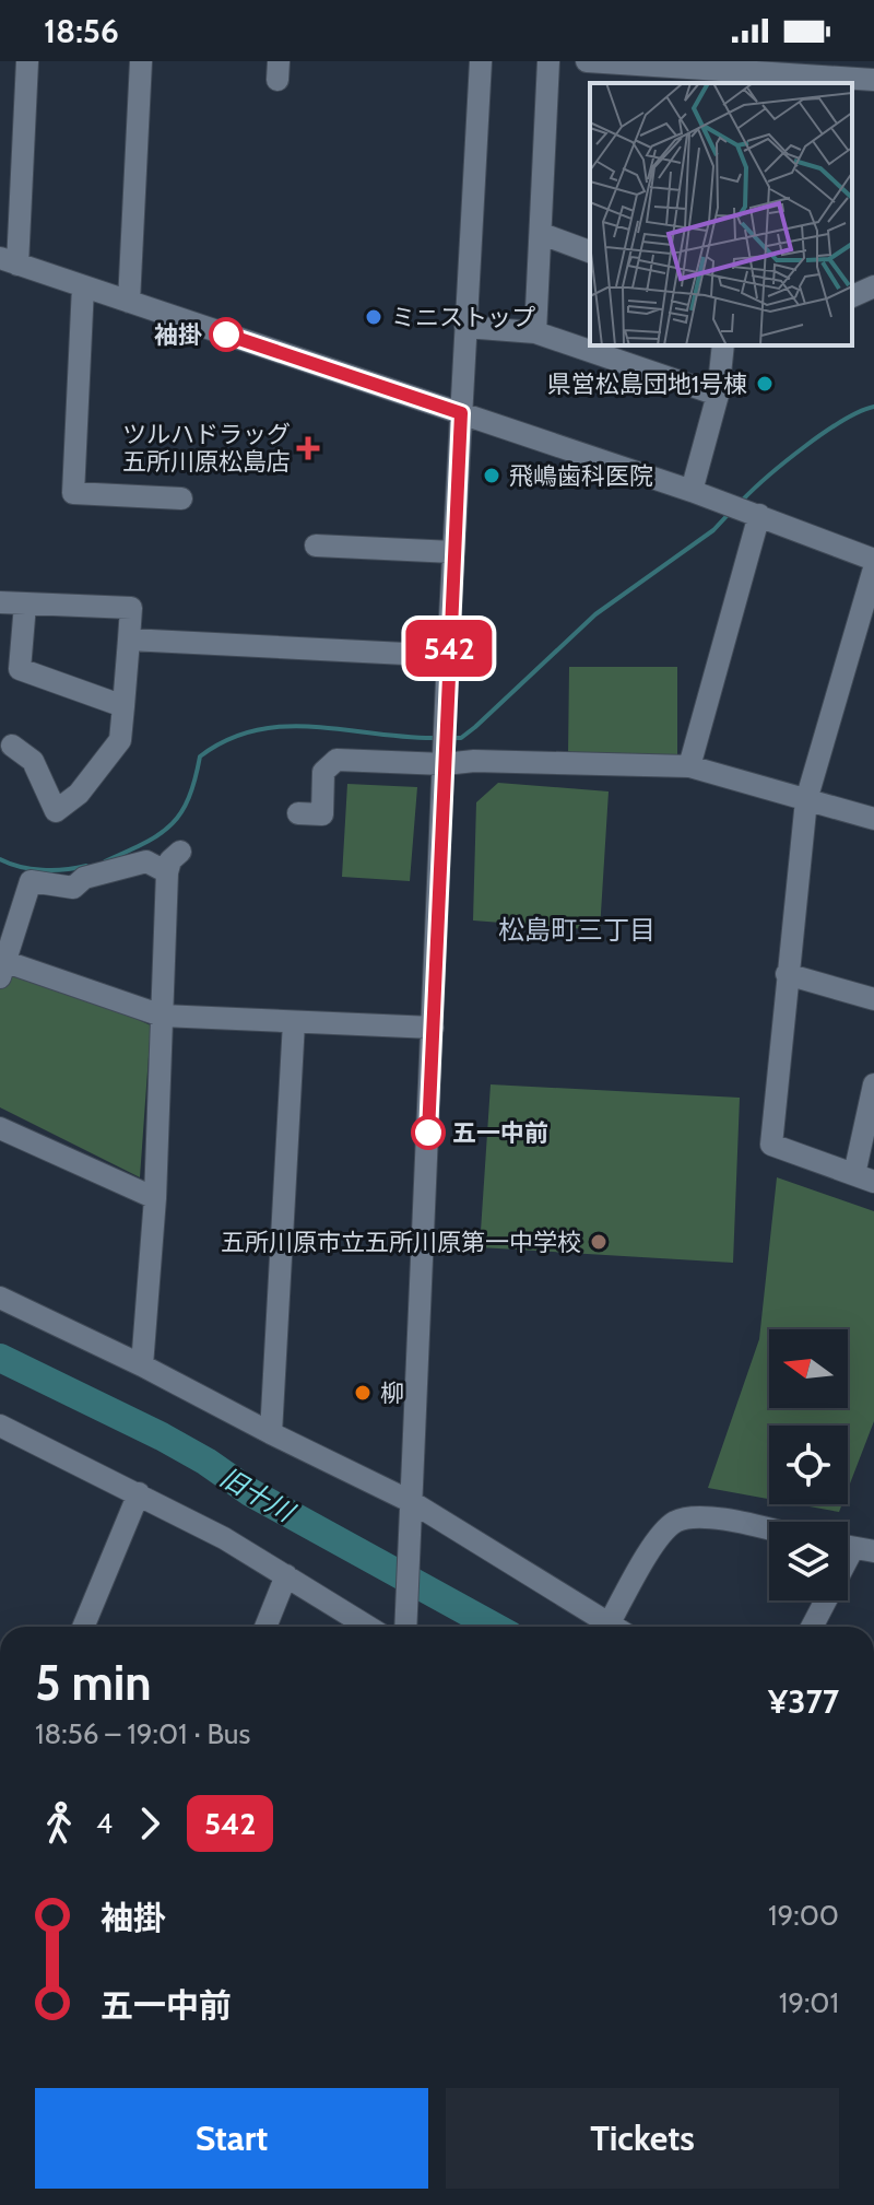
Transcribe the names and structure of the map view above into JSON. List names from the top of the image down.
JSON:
{
  "districts": ["松島町三丁目"],
  "water": ["旧十川"],
  "places": {
    "other": [
      "ミニストップ",
      "袖掛",
      "県営松島団地1号棟",
      "飛嶋歯科医院",
      "五一中前",
      "五所川原市立五所川原第一中学校",
      "柳"
    ],
    "health": ["ツルハドラッグ 五所川原松島店"]
  },
  "lines": ["bus line 542"],
  "north": "left",
  "page": {
    "status": "18:56",
    "on_map": "542",
    "heading": ["5 min", "18:56 – 19:01 · Bus", "¥377"],
    "legs": ["4", "542"],
    "list": [
      {
        "name": "袖掛",
        "value": "19:00"
      },
      {
        "name": "五一中前",
        "value": "19:01"
      }
    ],
    "buttons": ["Start", "Tickets"]
  }
}
